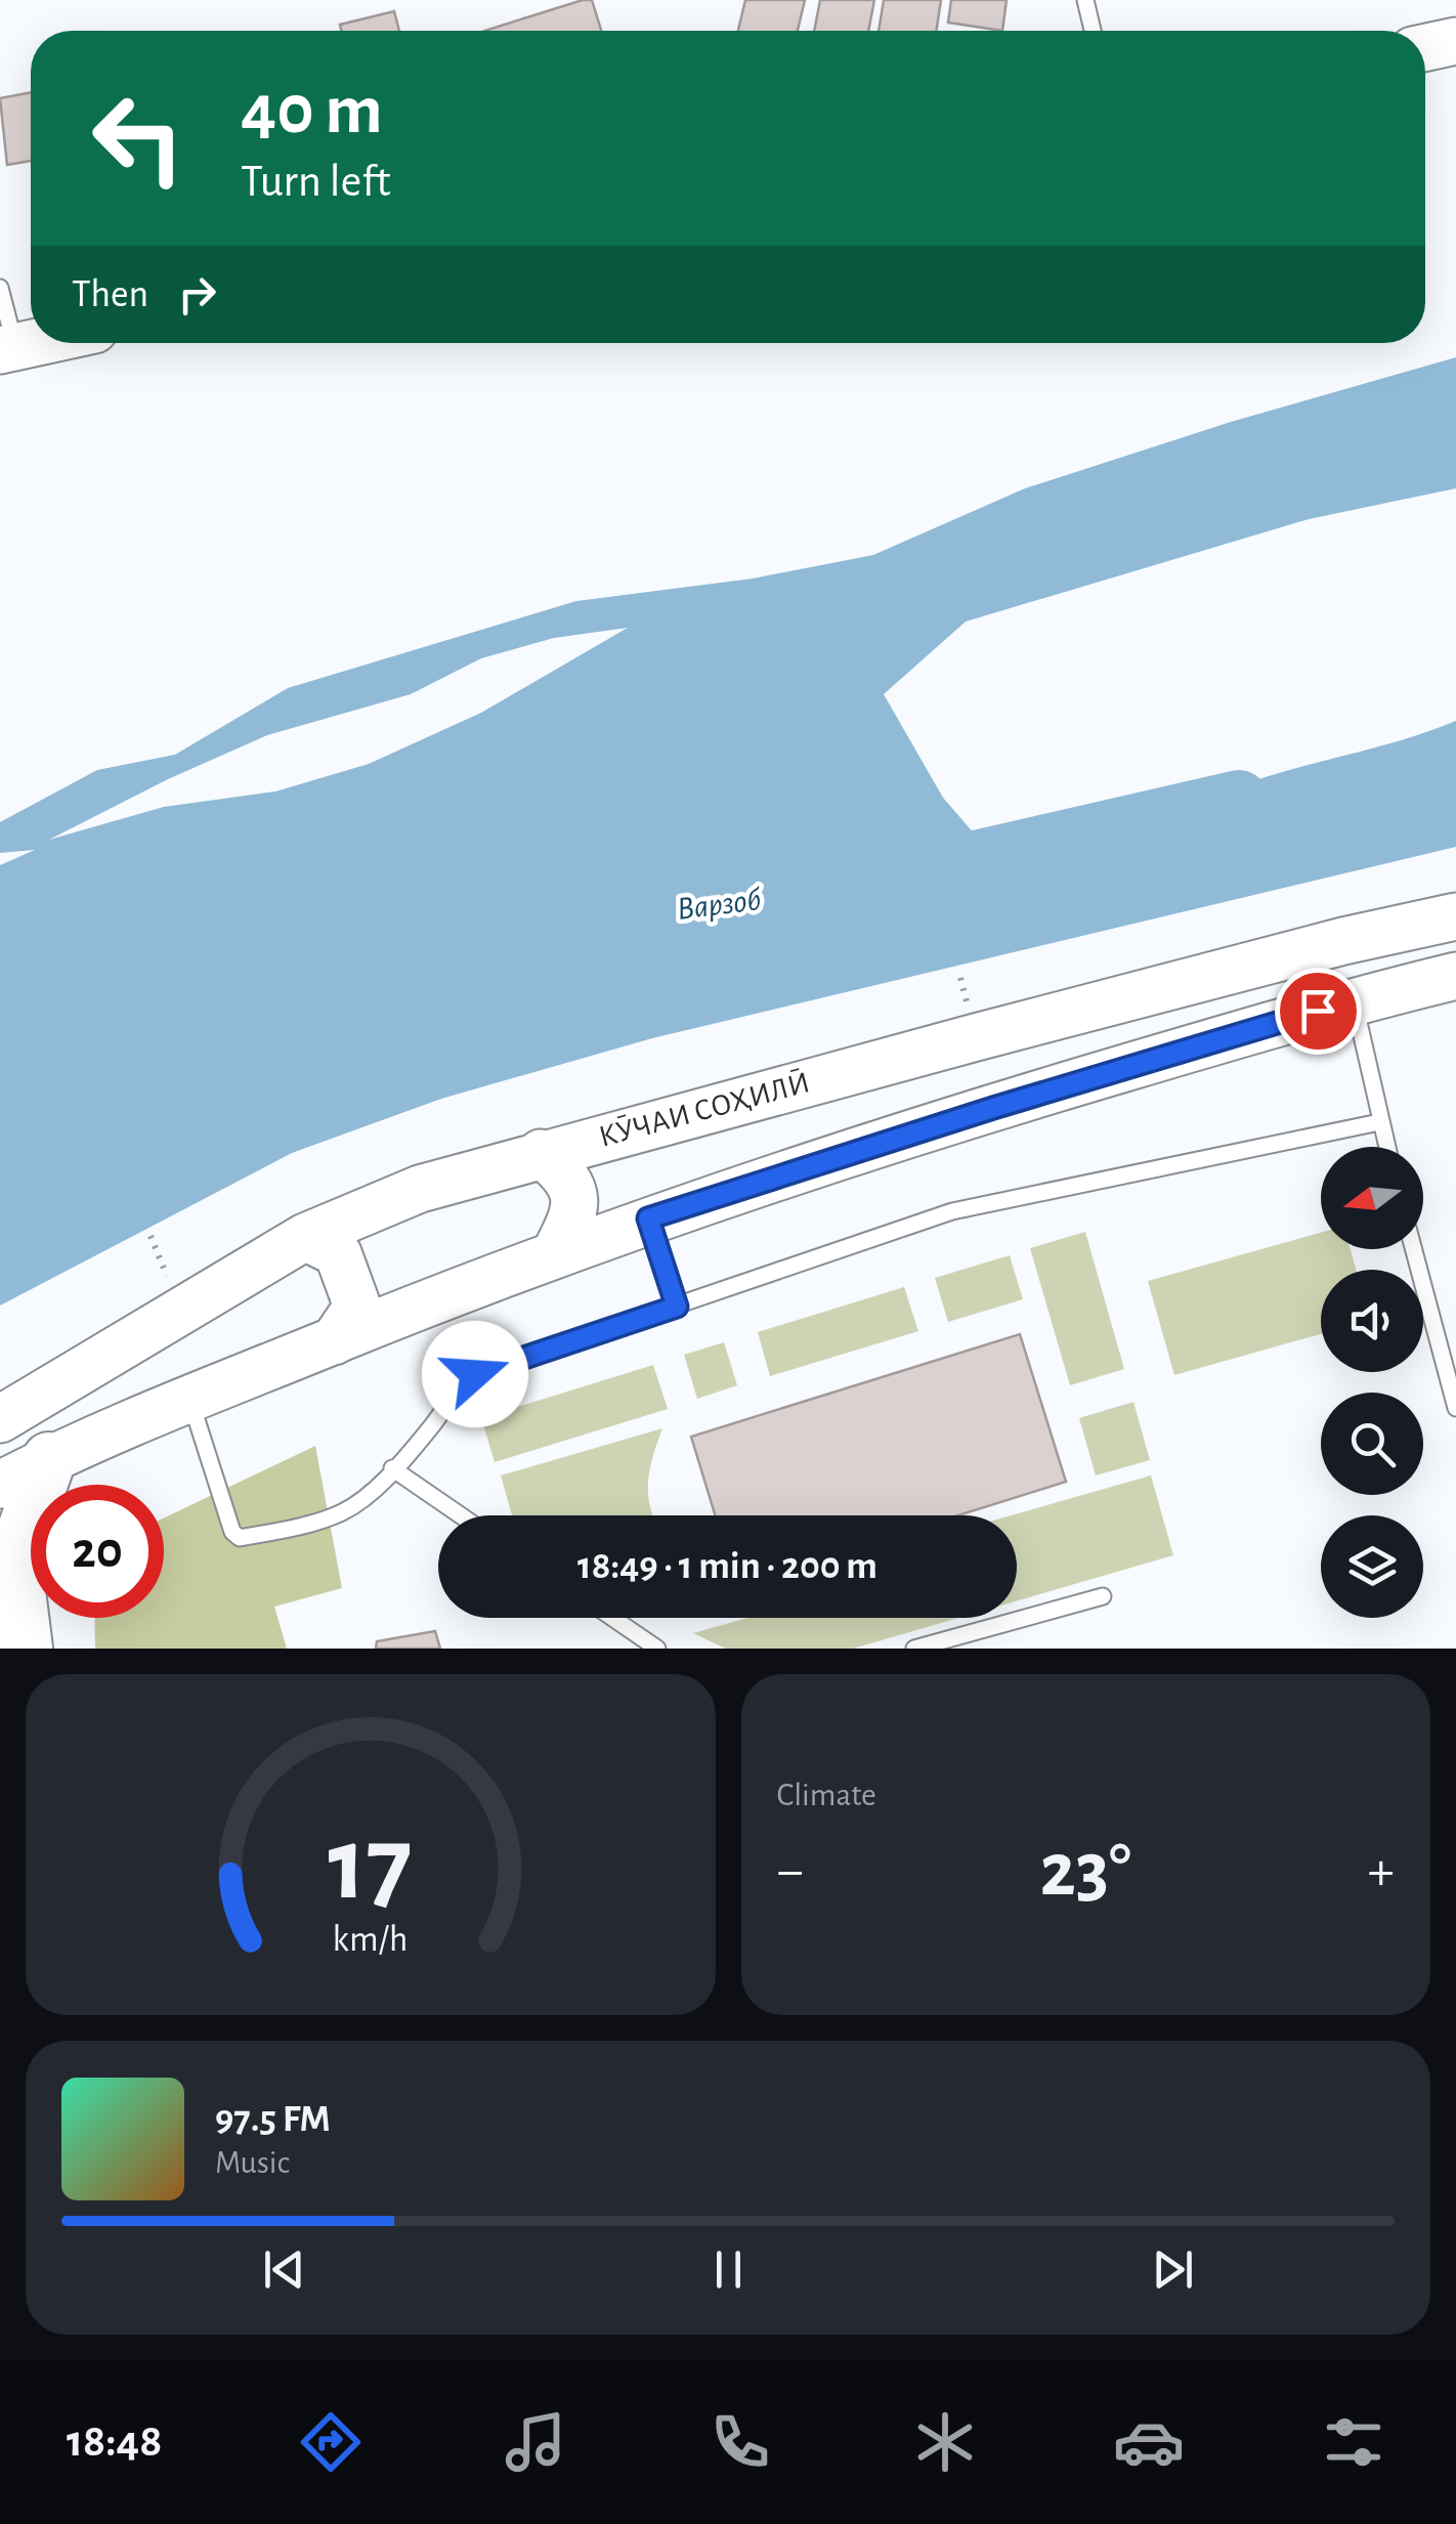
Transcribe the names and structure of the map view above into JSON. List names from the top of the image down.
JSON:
{
  "streets": {
    "main road": ["КӮЧАИ СОҲИЛӢ"]
  },
  "water": ["Варзоб"],
  "north": "left",
  "page": {
    "turn": ["40 m", "Turn left"],
    "then": "Then",
    "limit": "20",
    "trip": "18:49 · 1 min · 200 m",
    "tile": "Climate",
    "heat": ["−", "23°", "+"],
    "song": ["97.5 FM", "Music"],
    "tabs": "18:48",
    "gauge": ["17", "km/h"]
  }
}
